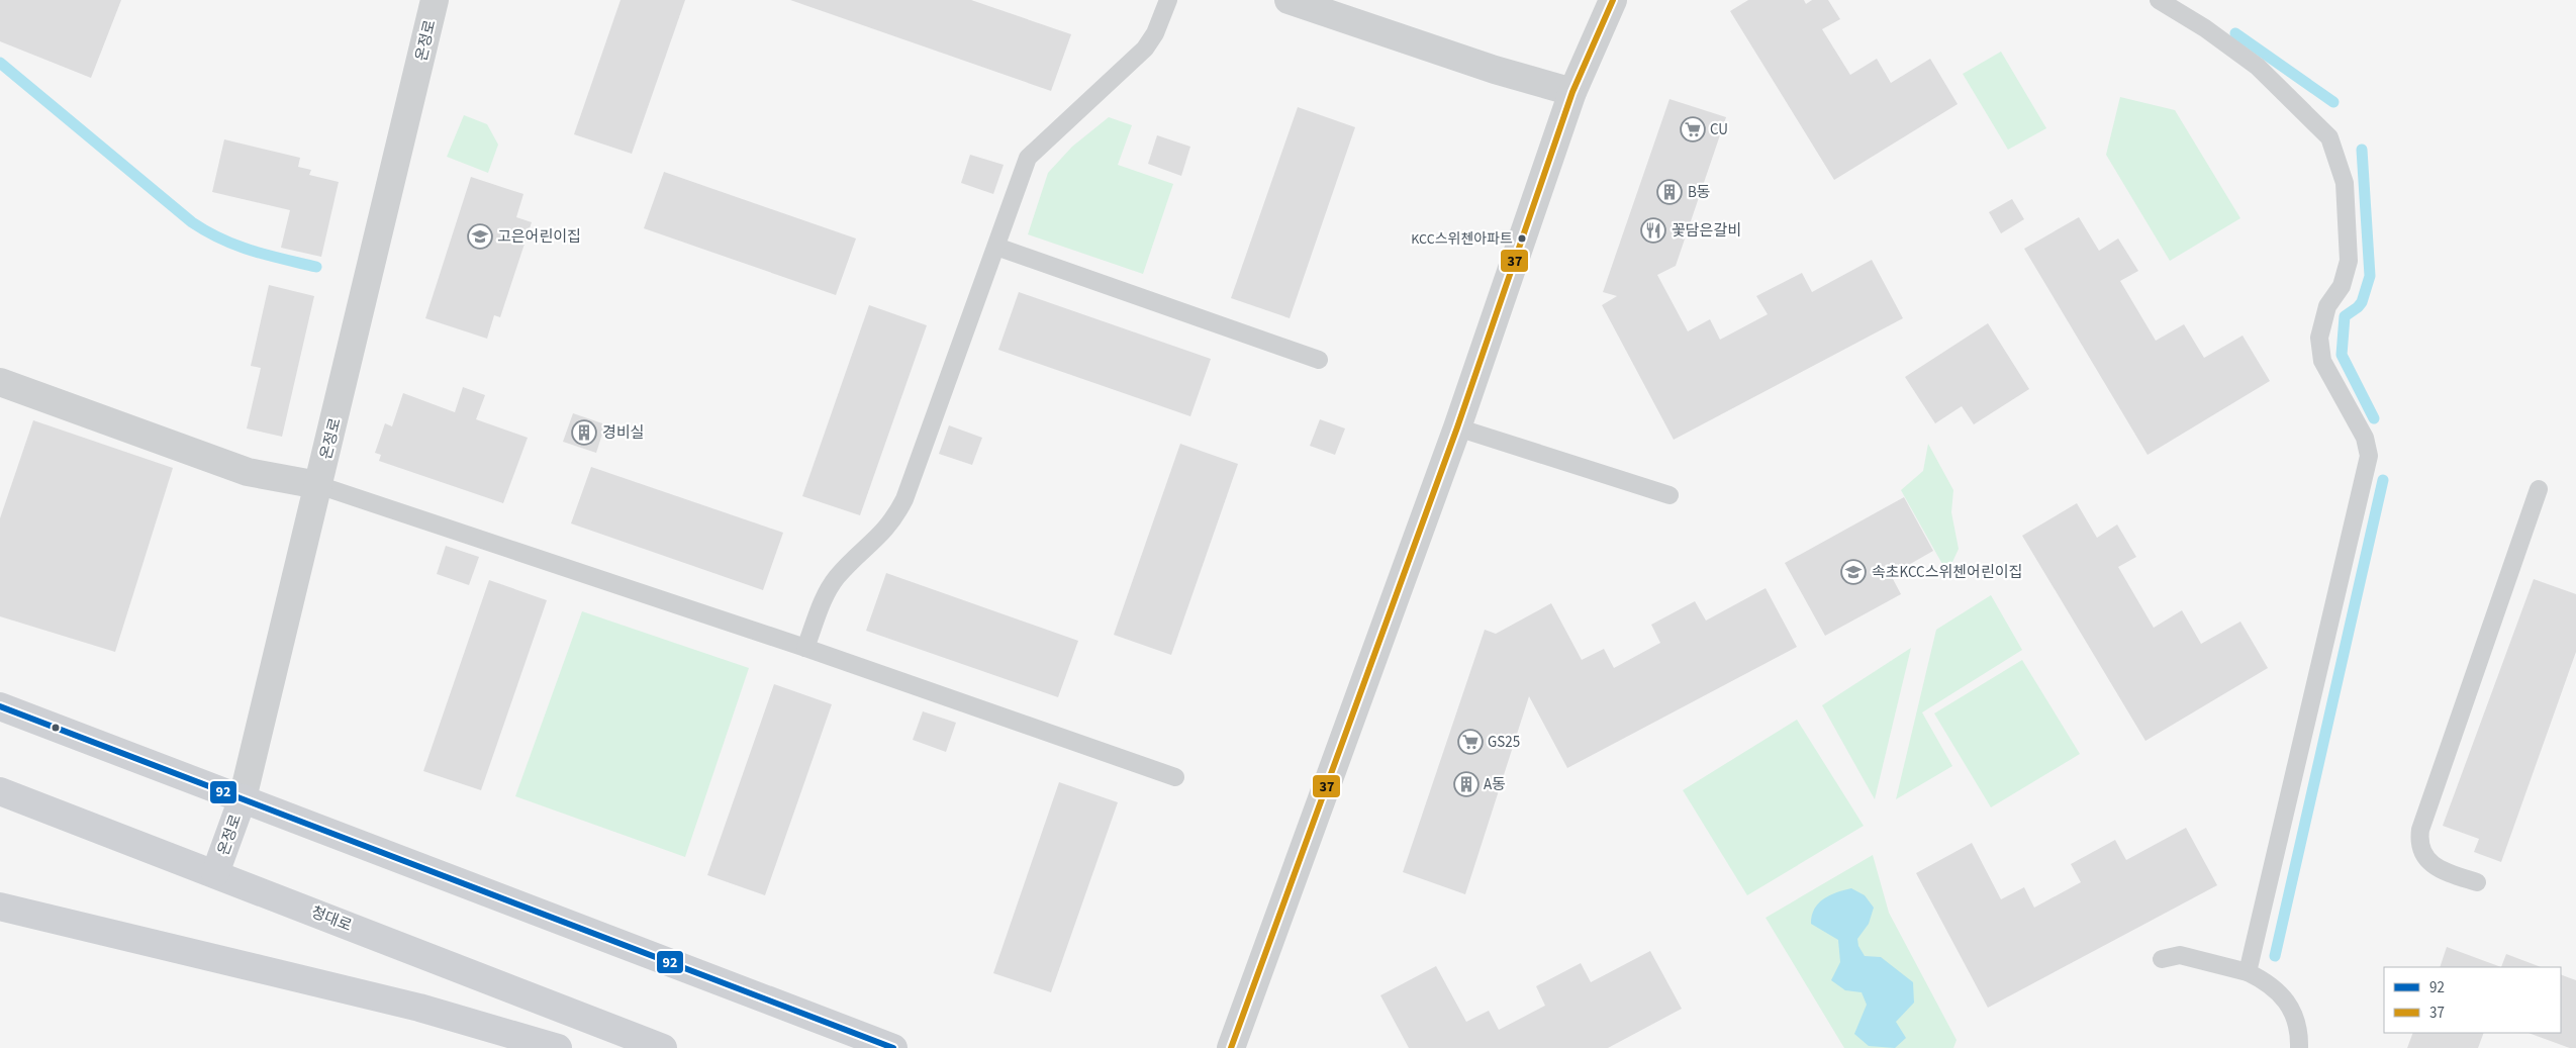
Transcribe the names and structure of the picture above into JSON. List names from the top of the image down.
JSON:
{
  "streets": {
    "street": ["온정로", "청대로"]
  },
  "crossings": [
    ["온정로", "청대로"]
  ],
  "places": {
    "supermarket": ["CU", "GS25"],
    "building": ["B동", "경비실", "A동"],
    "restaurant": ["꽃담은갈비"],
    "school or university": ["고은어린이집", "속초KCC스위첸어린이집"],
    "other": ["KCC스위첸아파트"]
  },
  "lines": ["transit line 37", "transit line 92"],
  "legend": ["92", "37"]
}
